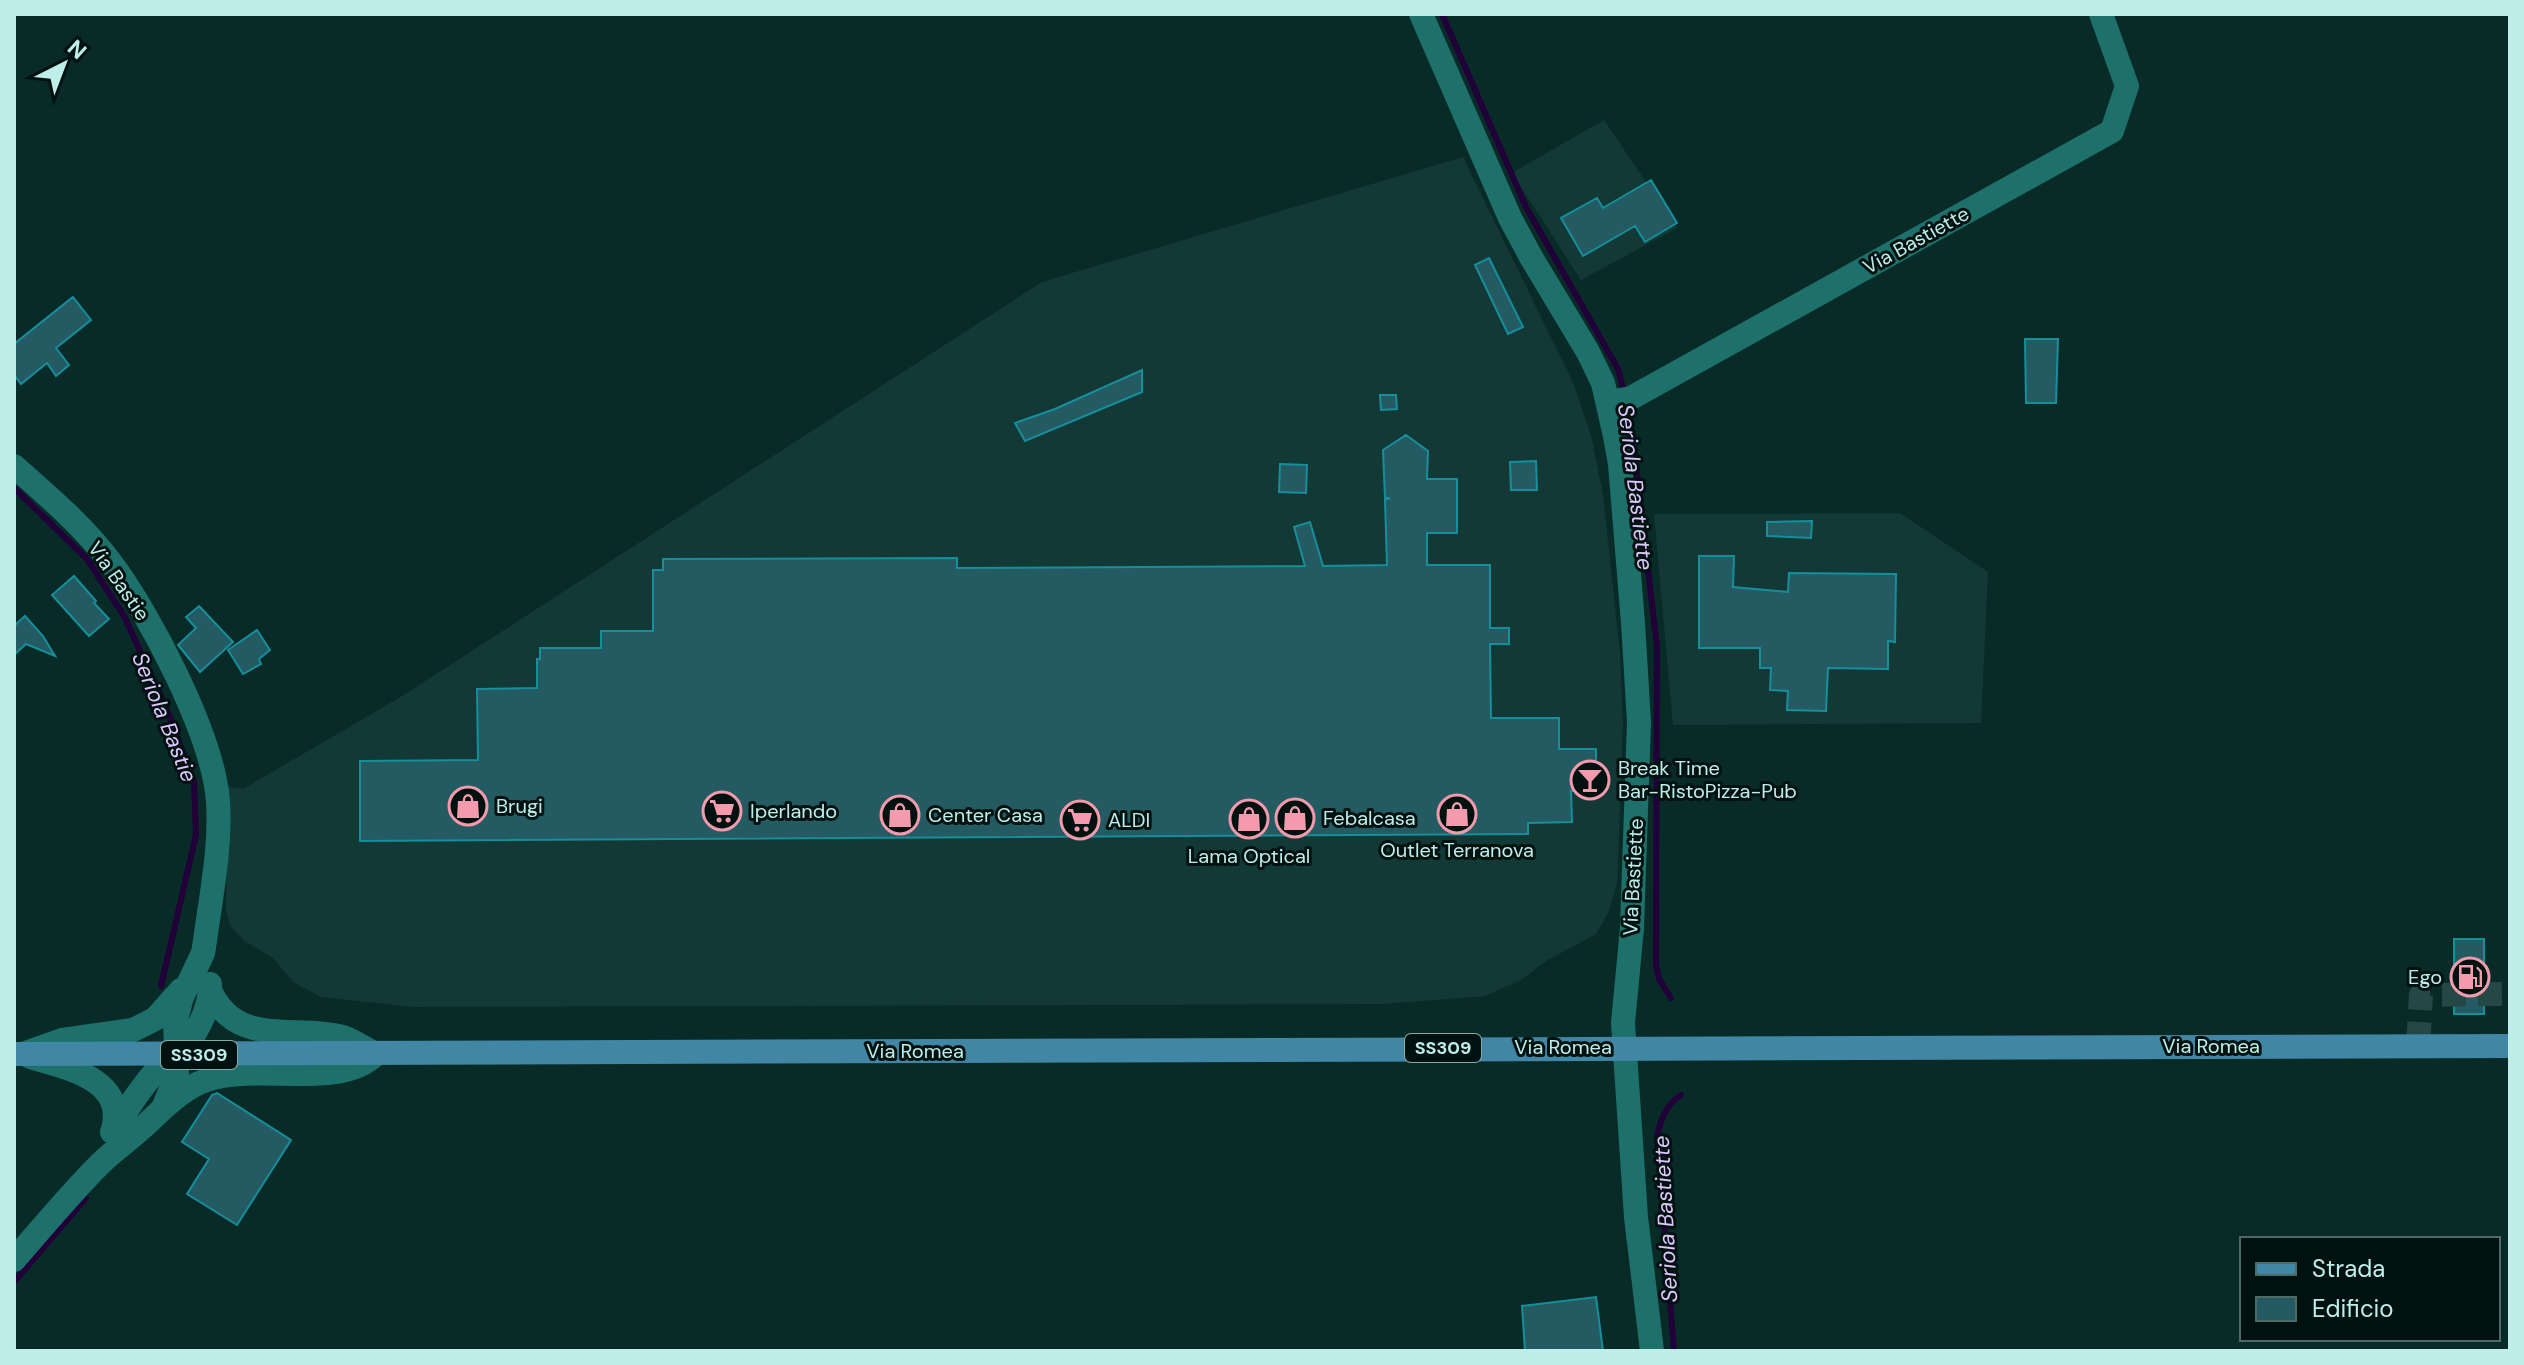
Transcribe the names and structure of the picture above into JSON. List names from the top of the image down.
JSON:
{
  "streets": {
    "main road": ["Via Romea", "SS309"],
    "street": ["Via Bastiette", "Via Bastie"]
  },
  "crossings": [
    ["Via Bastiette", "Via Romea"],
    ["Via Bastie", "Via Romea"],
    ["Via Bastie", "SS309"],
    ["Via Romea", "SS309"]
  ],
  "water": ["Seriola Bastiette", "Seriola Bastie"],
  "places": {
    "bar": ["Break Time Bar-RistoPizza-Pub"],
    "shop": [
      "Brugi",
      "Outlet Terranova",
      "Center Casa",
      "Febalcasa",
      "Lama Optical"
    ],
    "supermarket": ["Iperlando", "ALDI"],
    "fuel station": ["Ego"]
  },
  "legend": ["Strada", "Edificio"],
  "north": "top right"
}
